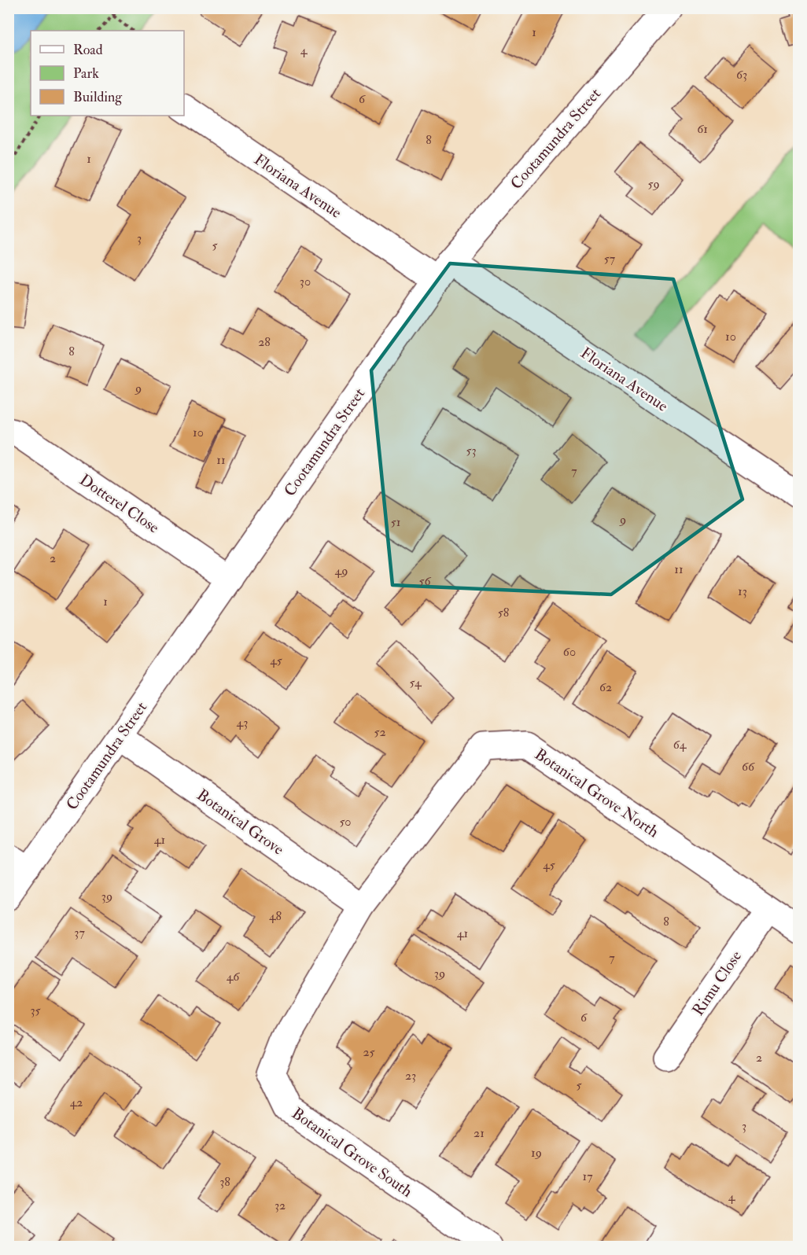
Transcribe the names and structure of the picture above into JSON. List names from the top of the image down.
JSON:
{
  "streets": {
    "street": [
      "Cootamundra Street",
      "Floriana Avenue",
      "Dotterel Close",
      "Botanical Grove North",
      "Botanical Grove",
      "Rimu Close",
      "Botanical Grove South"
    ]
  },
  "crossings": [
    ["Cootamundra Street", "Floriana Avenue"],
    ["Cootamundra Street", "Dotterel Close"],
    ["Cootamundra Street", "Botanical Grove"],
    ["Botanical Grove North", "Botanical Grove"],
    ["Botanical Grove North", "Rimu Close"],
    ["Botanical Grove North", "Botanical Grove South"],
    ["Botanical Grove", "Botanical Grove South"]
  ],
  "house_numbers": [
    "1",
    "4",
    "63",
    "6",
    "61",
    "8",
    "1",
    "59",
    "3",
    "5",
    "57",
    "30",
    "10",
    "28",
    "8",
    "9",
    "10",
    "53",
    "11",
    "7",
    "9",
    "51",
    "2",
    "11",
    "49",
    "56",
    "13",
    "1",
    "58",
    "60",
    "45",
    "54",
    "62",
    "43",
    "52",
    "64",
    "66",
    "50",
    "41",
    "45",
    "39",
    "48",
    "8",
    "37",
    "41",
    "7",
    "39",
    "46",
    "35",
    "6",
    "25",
    "2",
    "23",
    "5",
    "42",
    "3",
    "21",
    "19",
    "17",
    "38",
    "4",
    "32"
  ],
  "legend": ["Road", "Park", "Building"]
}
